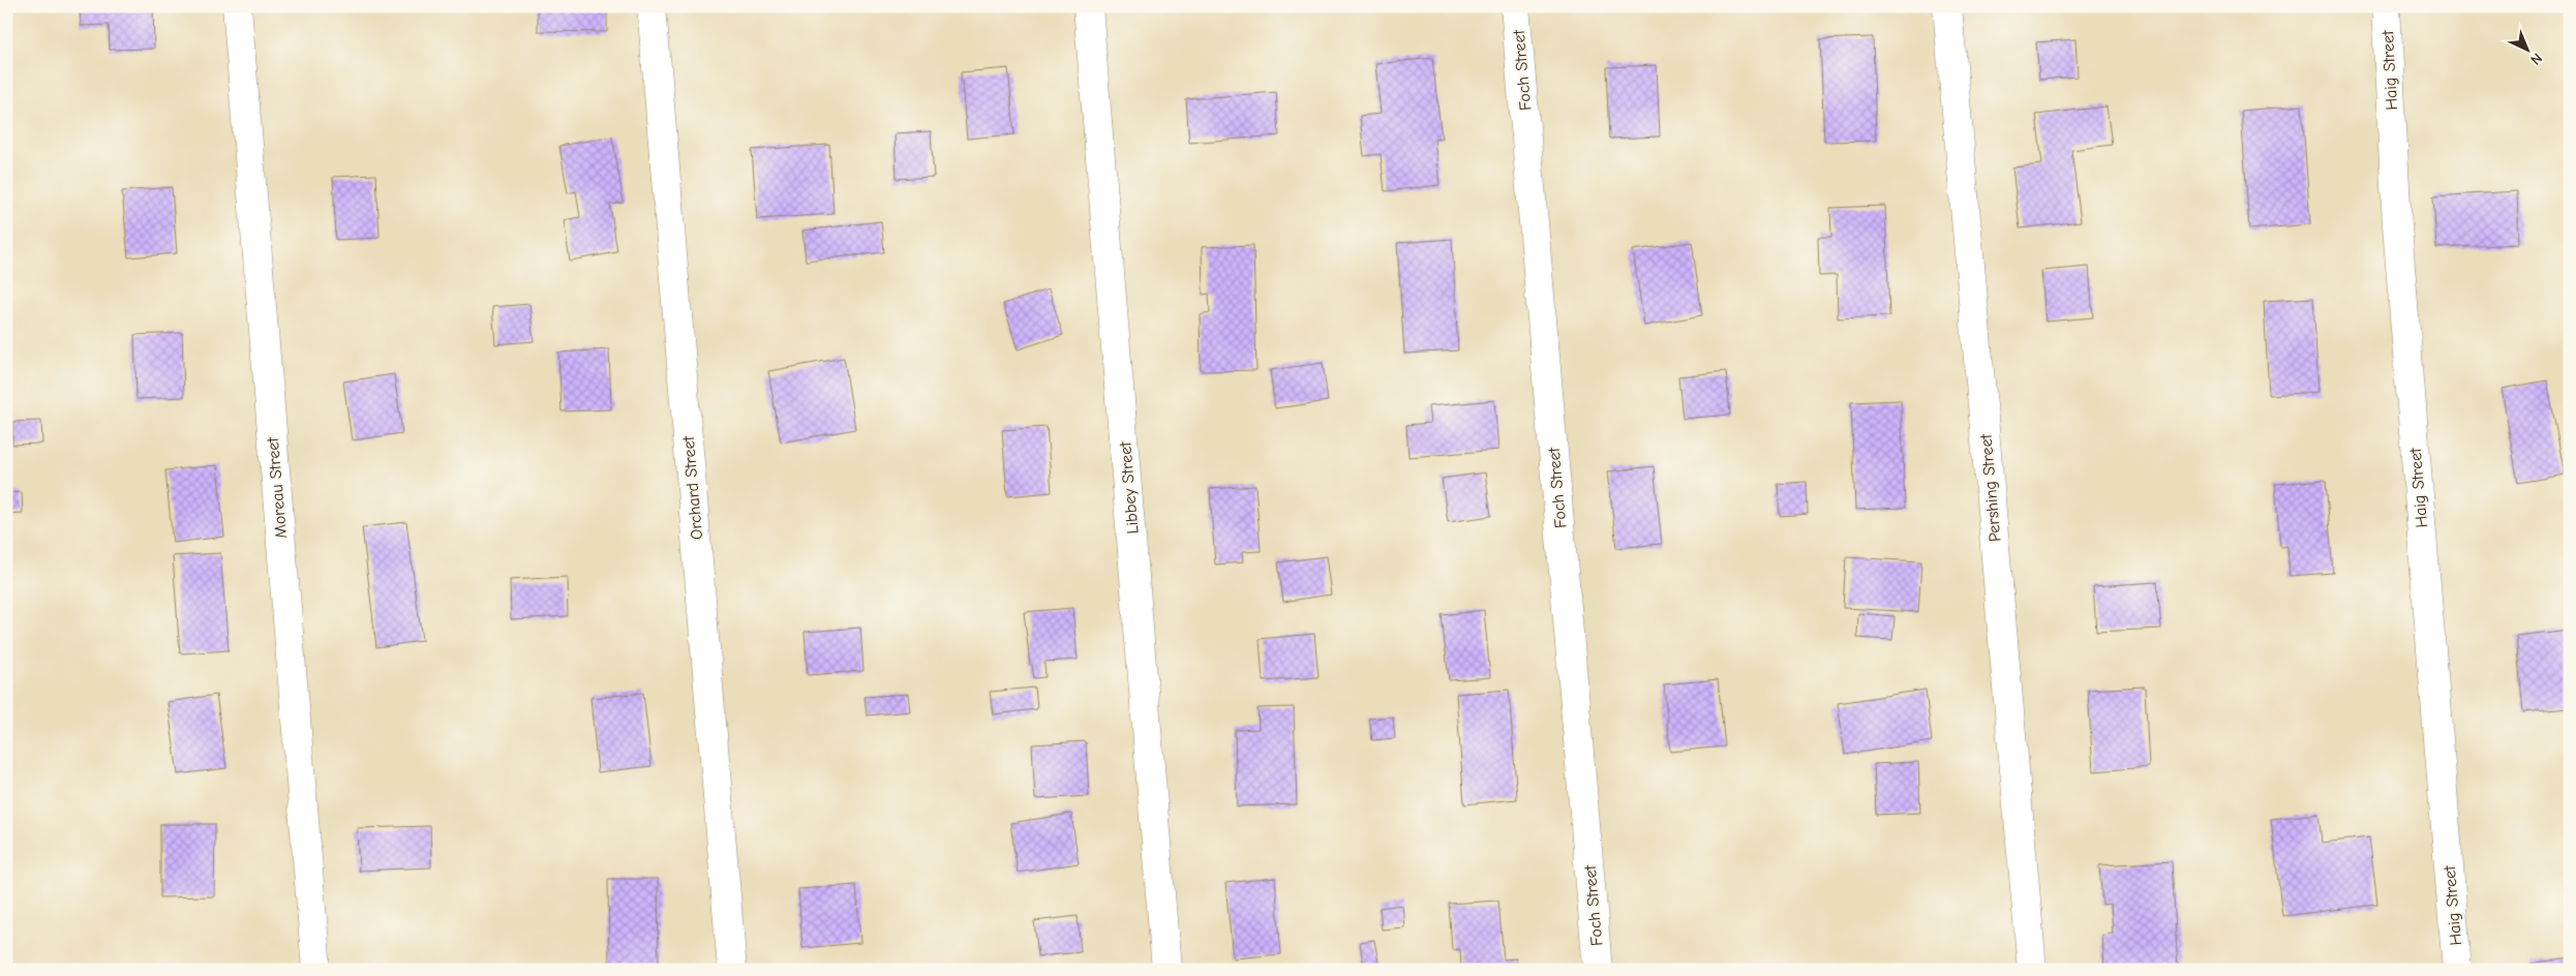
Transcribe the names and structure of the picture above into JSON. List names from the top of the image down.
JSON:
{
  "streets": {
    "street": [
      "Foch Street",
      "Haig Street",
      "Moreau Street",
      "Orchard Street",
      "Libbey Street",
      "Pershing Street"
    ]
  },
  "north": "bottom right"
}
